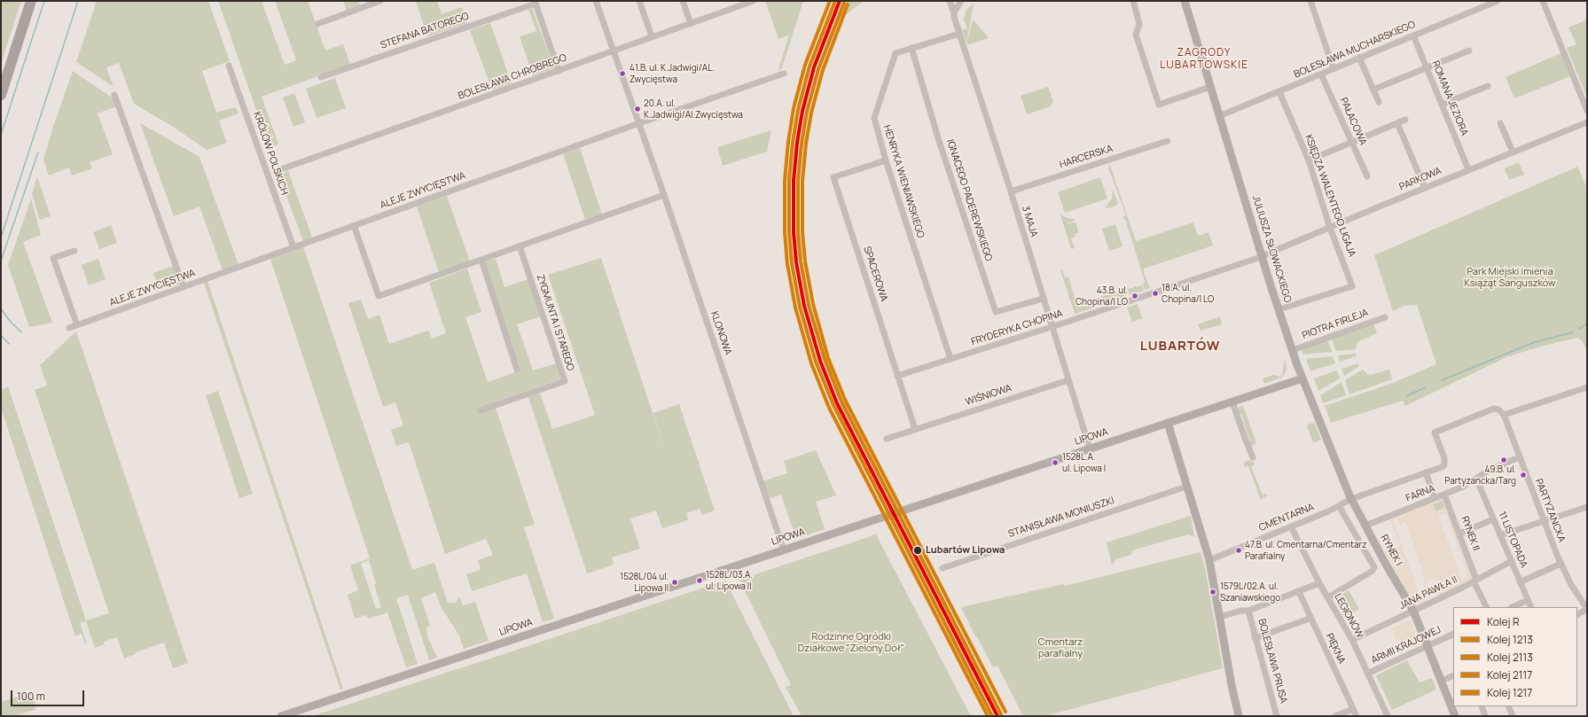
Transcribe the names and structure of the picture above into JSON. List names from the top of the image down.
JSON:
{
  "streets": {
    "street": [
      "STEFANA BATOREGO",
      "BOLESŁAWA MUCHARSKIEGO",
      "BOLESŁAWA CHROBREGO",
      "ROMANA JEZIORA",
      "PAŁACOWA",
      "KRÓLÓW POLSKICH",
      "HARCERSKA",
      "PARKOWA",
      "HENRYKA WIENIAWSKIEGO",
      "ALEJE ZWYCIĘSTWA",
      "KSIĘDZA WALENTEGO LIGAJA",
      "IGNACEGO PADEREWSKIEGO",
      "3 MAJA",
      "JULIUSZA SŁOWACKIEGO",
      "SPACEROWA",
      "ZYGMUNTA I STAREGO",
      "PIOTRA FIRLEJA",
      "FRYDERYKA CHOPINA",
      "KLONOWA",
      "WIŚNIOWA",
      "LIPOWA",
      "FARNA",
      "PARTYZANCKA",
      "STANISŁAWA MONIUSZKI",
      "CMENTARNA",
      "RYNEK II",
      "11 LISTOPADA",
      "RYNEK I",
      "JANA PAWŁA II",
      "LEGIONÓW",
      "ARMII KRAJOWEJ",
      "PIĘKNA",
      "BOLESŁAWA PRUSA"
    ]
  },
  "crossings": [
    ["BOLESŁAWA MUCHARSKIEGO", "ROMANA JEZIORA"],
    ["BOLESŁAWA MUCHARSKIEGO", "PAŁACOWA"],
    ["BOLESŁAWA MUCHARSKIEGO", "KSIĘDZA WALENTEGO LIGAJA"],
    ["BOLESŁAWA MUCHARSKIEGO", "JULIUSZA SŁOWACKIEGO"],
    ["BOLESŁAWA CHROBREGO", "KLONOWA"],
    ["ROMANA JEZIORA", "PARKOWA"],
    ["KRÓLÓW POLSKICH", "ALEJE ZWYCIĘSTWA"],
    ["HARCERSKA", "3 MAJA"],
    ["PARKOWA", "KSIĘDZA WALENTEGO LIGAJA"],
    ["PARKOWA", "JULIUSZA SŁOWACKIEGO"],
    ["PARKOWA", "FRYDERYKA CHOPINA"],
    ["HENRYKA WIENIAWSKIEGO", "IGNACEGO PADEREWSKIEGO"],
    ["HENRYKA WIENIAWSKIEGO", "3 MAJA"],
    ["HENRYKA WIENIAWSKIEGO", "SPACEROWA"],
    ["HENRYKA WIENIAWSKIEGO", "FRYDERYKA CHOPINA"],
    ["ALEJE ZWYCIĘSTWA", "KLONOWA"],
    ["IGNACEGO PADEREWSKIEGO", "3 MAJA"],
    ["3 MAJA", "FRYDERYKA CHOPINA"],
    ["3 MAJA", "WIŚNIOWA"],
    ["3 MAJA", "LIPOWA"],
    ["JULIUSZA SŁOWACKIEGO", "PIOTRA FIRLEJA"],
    ["JULIUSZA SŁOWACKIEGO", "FRYDERYKA CHOPINA"],
    ["JULIUSZA SŁOWACKIEGO", "LIPOWA"],
    ["JULIUSZA SŁOWACKIEGO", "CMENTARNA"],
    ["JULIUSZA SŁOWACKIEGO", "RYNEK I"],
    ["SPACEROWA", "FRYDERYKA CHOPINA"],
    ["SPACEROWA", "WIŚNIOWA"],
    ["KLONOWA", "LIPOWA"],
    ["FARNA", "PARTYZANCKA"],
    ["FARNA", "RYNEK II"],
    ["FARNA", "11 LISTOPADA"],
    ["FARNA", "RYNEK I"],
    ["PARTYZANCKA", "CMENTARNA"],
    ["CMENTARNA", "RYNEK I"],
    ["CMENTARNA", "LEGIONÓW"],
    ["RYNEK II", "JANA PAWŁA II"],
    ["11 LISTOPADA", "JANA PAWŁA II"],
    ["RYNEK I", "JANA PAWŁA II"],
    ["RYNEK I", "ARMII KRAJOWEJ"],
    ["JANA PAWŁA II", "LEGIONÓW"],
    ["LEGIONÓW", "ARMII KRAJOWEJ"]
  ],
  "districts": ["ZAGRODY LUBARTOWSKIE", "LUBARTÓW"],
  "parks": ["Park Miejski imienia Książąt Sanguszków", "Rodzinne Ogródki Działkowe \"Zielony Dół\"", "Cmentarz parafialny"],
  "places": [
    "41.B. ul. K.Jadwigi/AL. Zwycięstwa",
    "20.A. ul. K.Jadwigi/Al.Zwycięstwa",
    "18.A. ul. Chopina/I LO",
    "43.B. ul. Chopina/I LO",
    "1528L.A. ul. Lipowa I",
    "49.B. ul. Partyzancka/Targ",
    "Lubartów Lipowa",
    "47.B. ul. Cmentarna/Cmentarz Parafialny",
    "1528L/03.A. ul. Lipowa II",
    "1528L/04 ul. Lipowa II",
    "1579L/02.A. ul. Szaniawskiego"
  ],
  "lines": [
    "rail line R",
    "rail line 1213",
    "rail line 2117",
    "rail line 2113",
    "rail line 1217"
  ],
  "legend": [
    "Kolej R",
    "Kolej 1213",
    "Kolej 2113",
    "Kolej 2117",
    "Kolej 1217"
  ],
  "scale_bar": "100 m"
}
